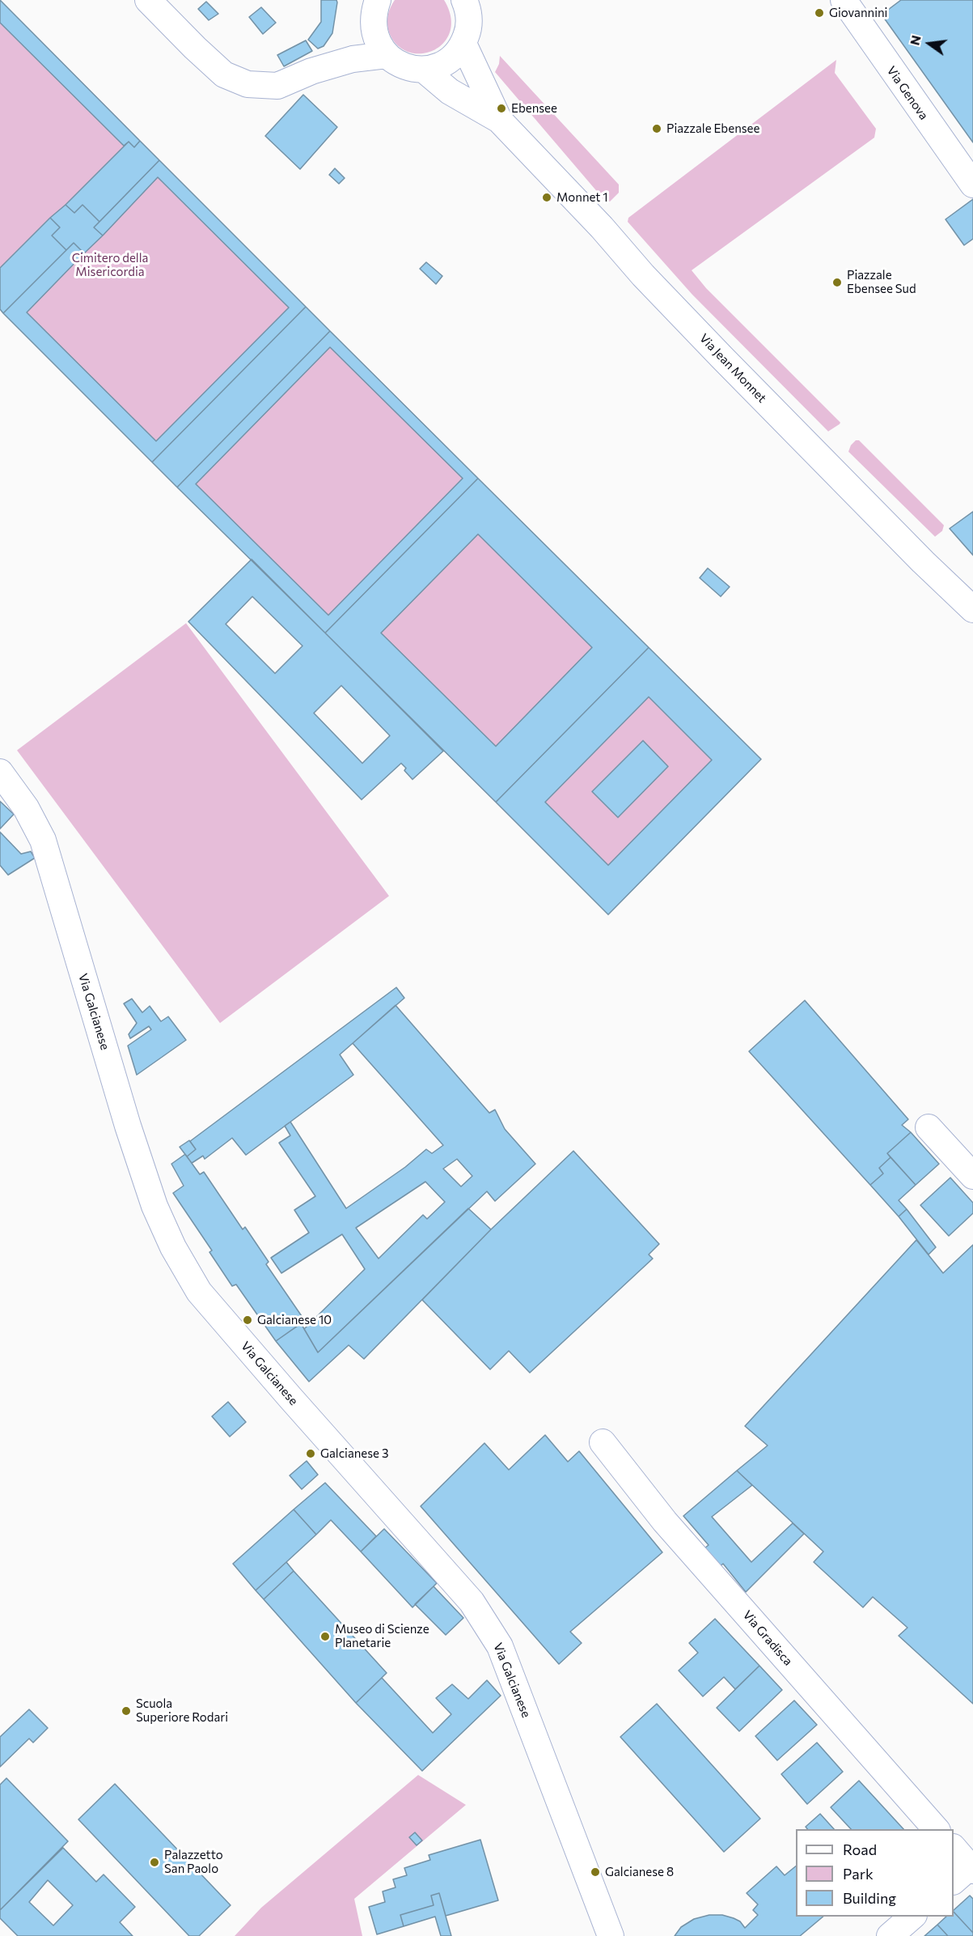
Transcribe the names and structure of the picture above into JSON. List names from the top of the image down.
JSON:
{
  "streets": {
    "street": [
      "Via Genova",
      "Via Jean Monnet",
      "Via Galcianese",
      "Via Gradisca"
    ]
  },
  "parks": ["Cimitero della Misericordia"],
  "places": [
    "Giovannini",
    "Ebensee",
    "Piazzale Ebensee",
    "Monnet 1",
    "Piazzale Ebensee Sud",
    "Galcianese 10",
    "Galcianese 3",
    "Museo di Scienze Planetarie",
    "Scuola Superiore Rodari",
    "Palazzetto San Paolo",
    "Galcianese 8"
  ],
  "legend": ["Road", "Park", "Building"],
  "north": "left"
}
